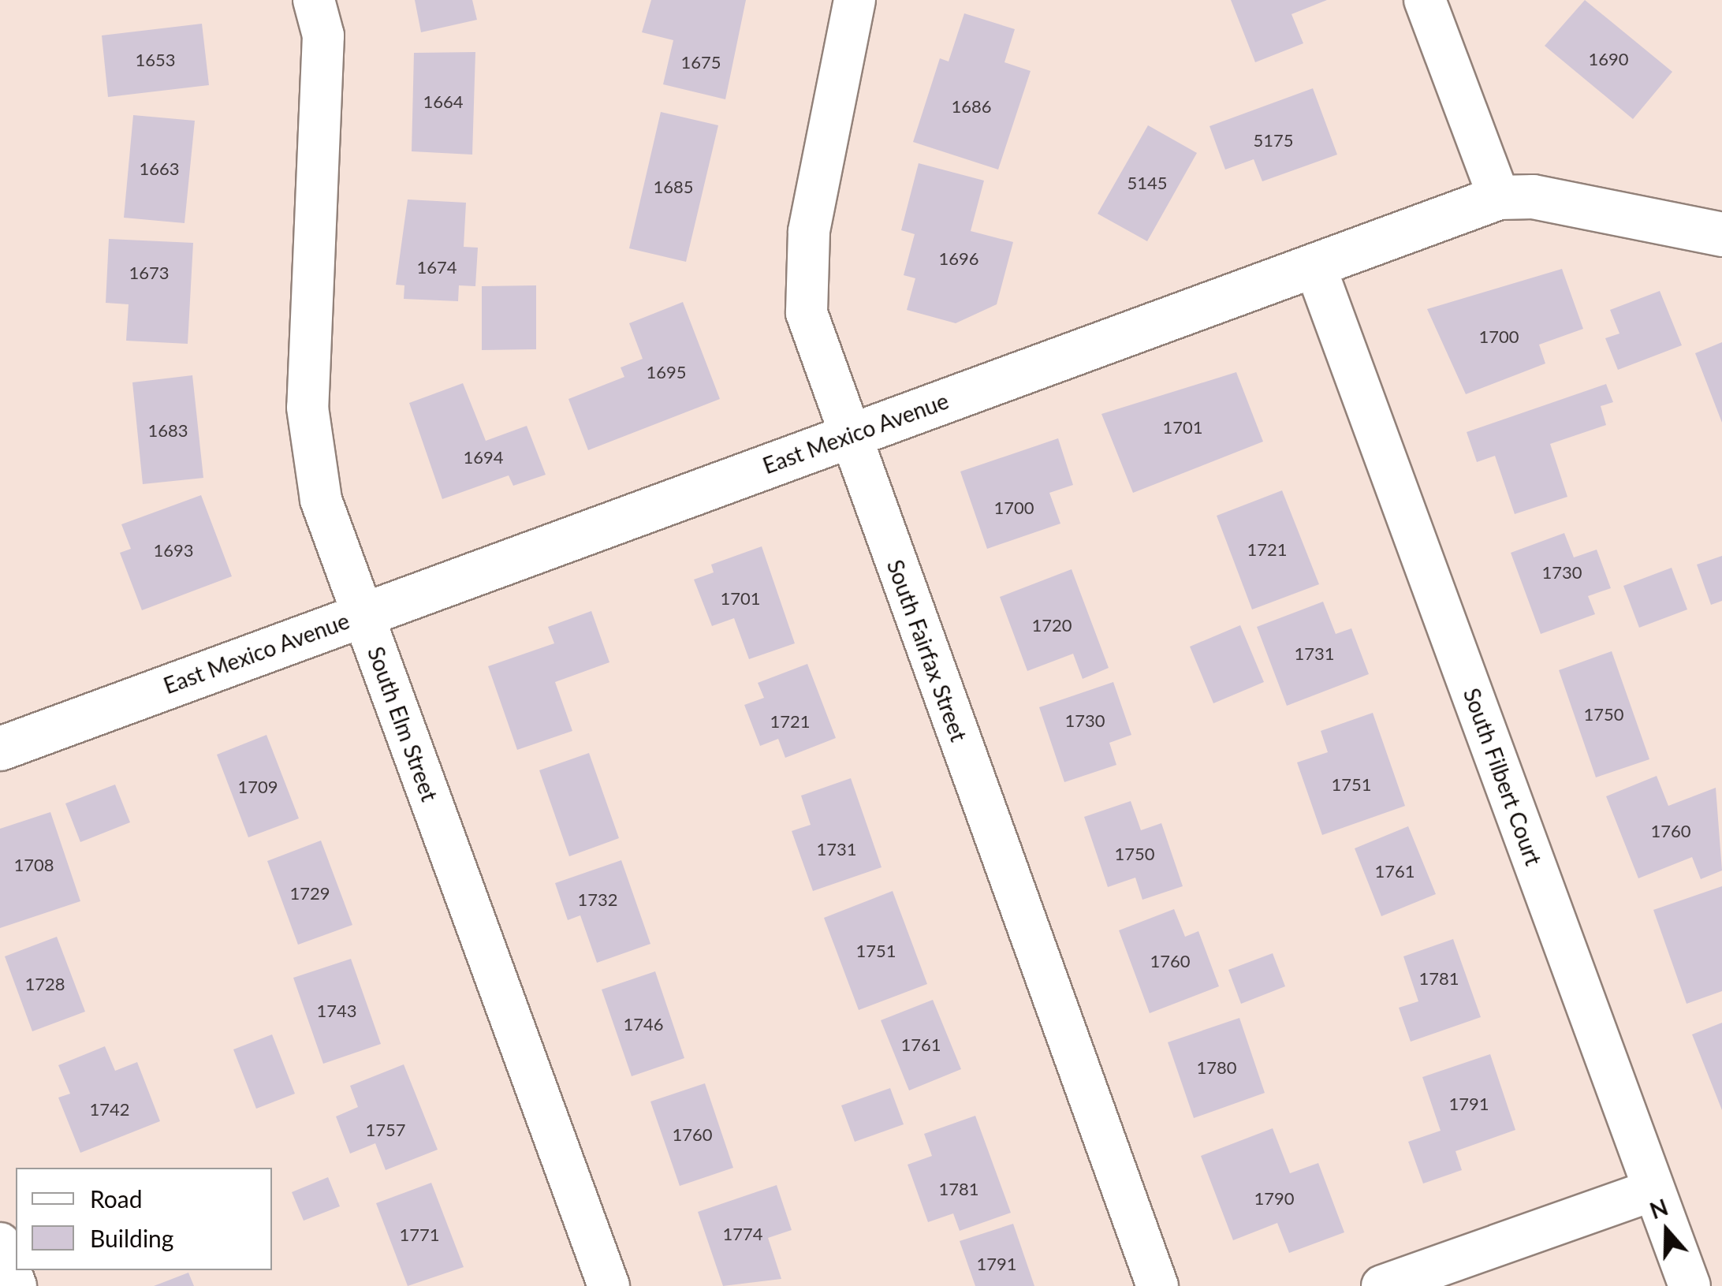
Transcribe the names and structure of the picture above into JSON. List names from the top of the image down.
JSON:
{
  "streets": {
    "street": [
      "East Mexico Avenue",
      "South Fairfax Street",
      "South Elm Street",
      "South Filbert Court"
    ]
  },
  "crossings": [
    ["East Mexico Avenue", "South Fairfax Street"],
    ["East Mexico Avenue", "South Elm Street"],
    ["East Mexico Avenue", "South Filbert Court"]
  ],
  "house_numbers": [
    "1690",
    "1653",
    "1675",
    "1664",
    "1686",
    "5175",
    "1663",
    "5145",
    "1685",
    "1696",
    "1674",
    "1673",
    "1700",
    "1695",
    "1701",
    "1683",
    "1694",
    "1700",
    "1721",
    "1693",
    "1730",
    "1701",
    "1720",
    "1731",
    "1750",
    "1730",
    "1721",
    "1751",
    "1709",
    "1760",
    "1731",
    "1750",
    "1708",
    "1761",
    "1729",
    "1732",
    "1751",
    "1760",
    "1781",
    "1728",
    "1743",
    "1746",
    "1761",
    "1780",
    "1791",
    "1742",
    "1757",
    "1760",
    "1781",
    "1790",
    "1774",
    "1771",
    "1791"
  ],
  "legend": ["Road", "Building"],
  "north": "top"
}
